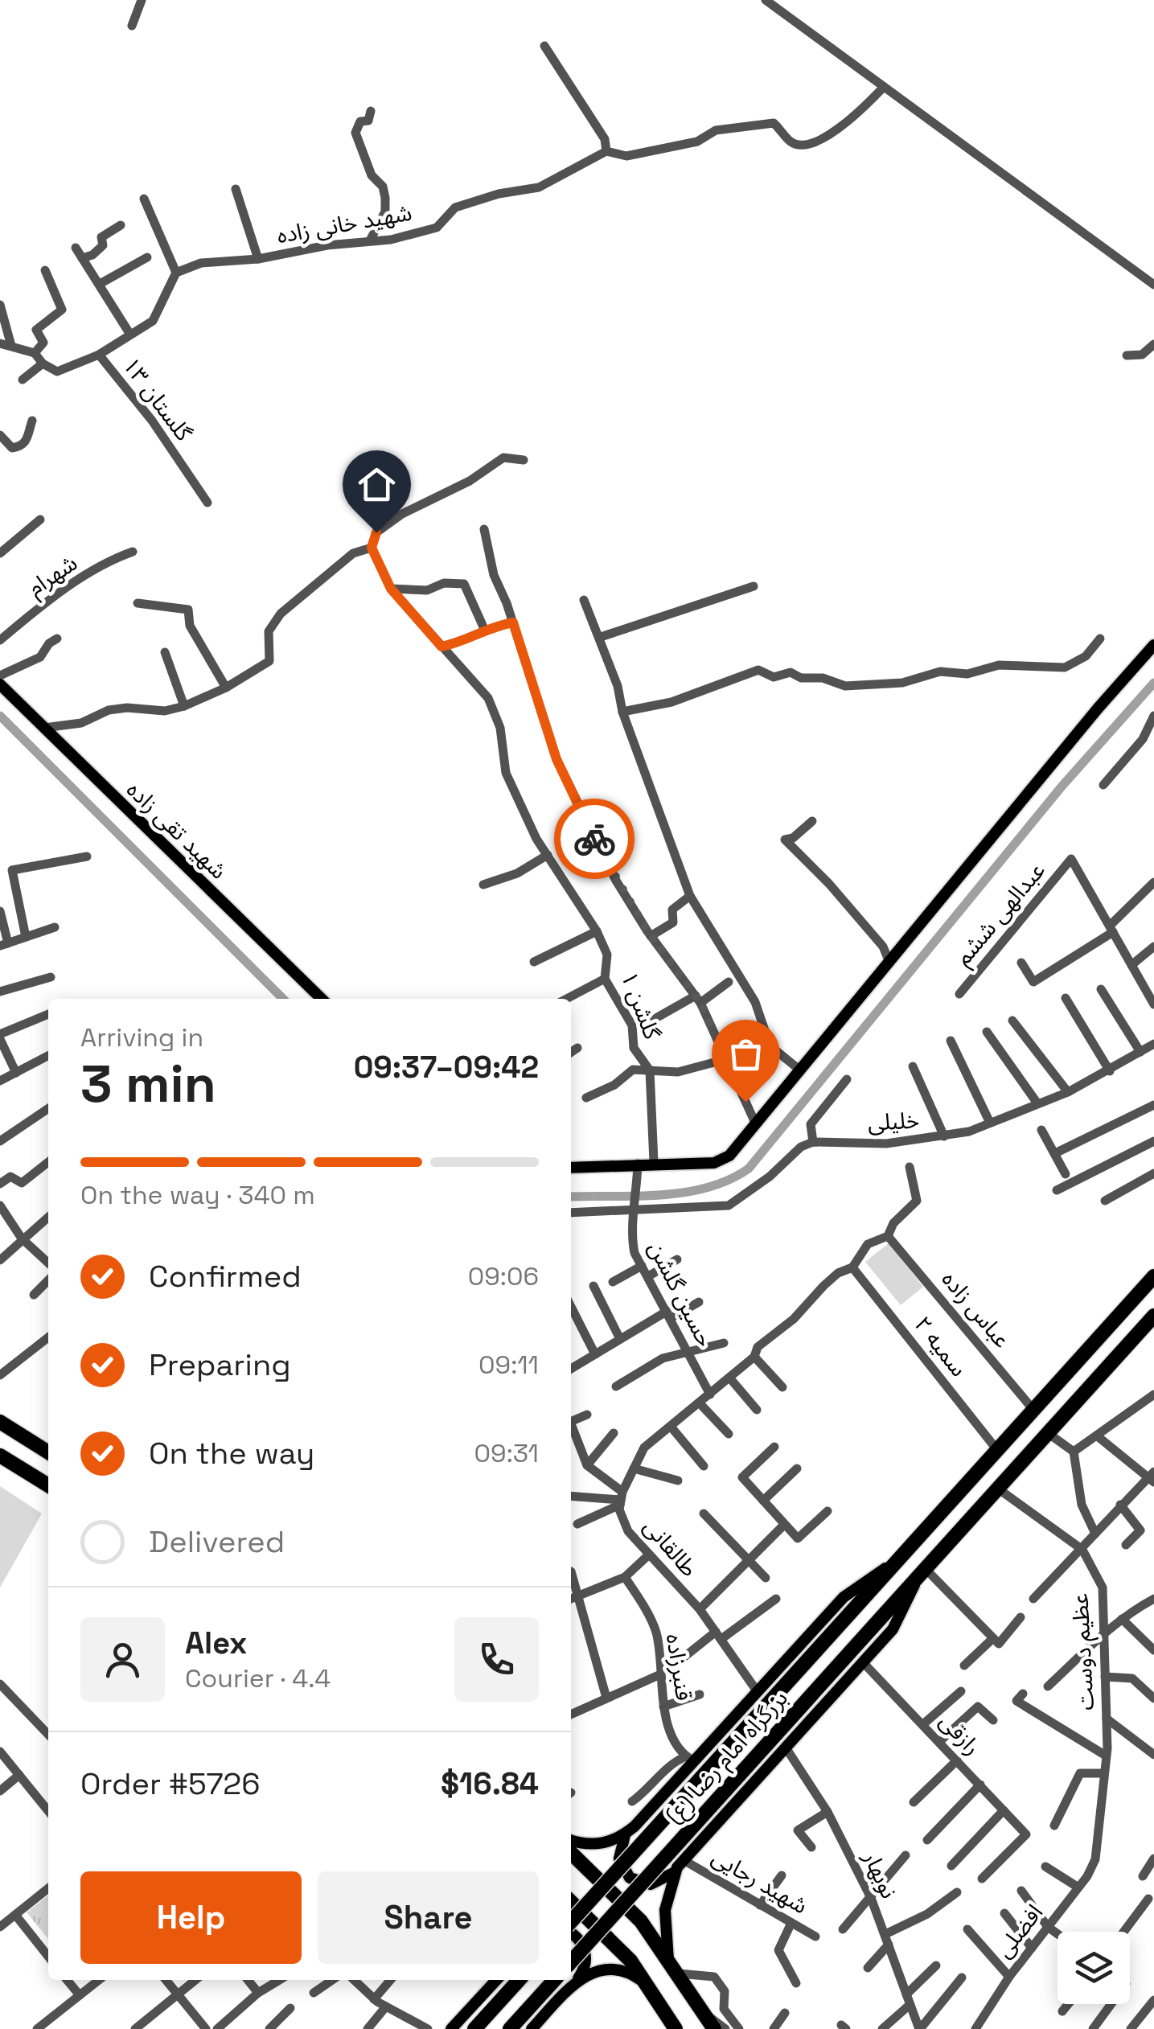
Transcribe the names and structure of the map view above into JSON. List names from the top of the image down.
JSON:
{
  "streets": {
    "highway": ["بزرگراه امام رضا (ع)"],
    "main road": ["شهید تقی زاده"],
    "street": [
      "شهید خانی زاده",
      "گلستان ۱۳",
      "شهرام",
      "عبدالهی ششم",
      "گلشن ۱",
      "خلیلی",
      "حسین گلشن",
      "عباس زاده",
      "سمیه ۲",
      "طالقانی",
      "عظیم دوست",
      "قنبرزاده",
      "رازقی",
      "نوبهار",
      "شهید رجایی",
      "افضلی"
    ]
  },
  "crossings": [
    ["عباس زاده", "بزرگراه امام رضا (ع)"],
    ["سمیه ۲", "بزرگراه امام رضا (ع)"],
    ["طالقانی", "بزرگراه امام رضا (ع)"],
    ["عظیم دوست", "بزرگراه امام رضا (ع)"],
    ["عظیم دوست", "افضلی"],
    ["قنبرزاده", "بزرگراه امام رضا (ع)"],
    ["رازقی", "بزرگراه امام رضا (ع)"],
    ["بزرگراه امام رضا (ع)", "نوبهار"],
    ["بزرگراه امام رضا (ع)", "شهید رجایی"]
  ],
  "page": {
    "heading": ["3 min", "Arriving in", "09:37–09:42"],
    "panel": [
      "Alex",
      "Courier · 4.4",
      "Order #5726",
      "$16.84"
    ],
    "bar": "On the way · 340 m",
    "list": [
      ["Confirmed", "09:06"],
      ["Preparing", "09:11"],
      ["On the way", "09:31"],
      "Delivered"
    ],
    "buttons": ["Help", "Share"]
  }
}
